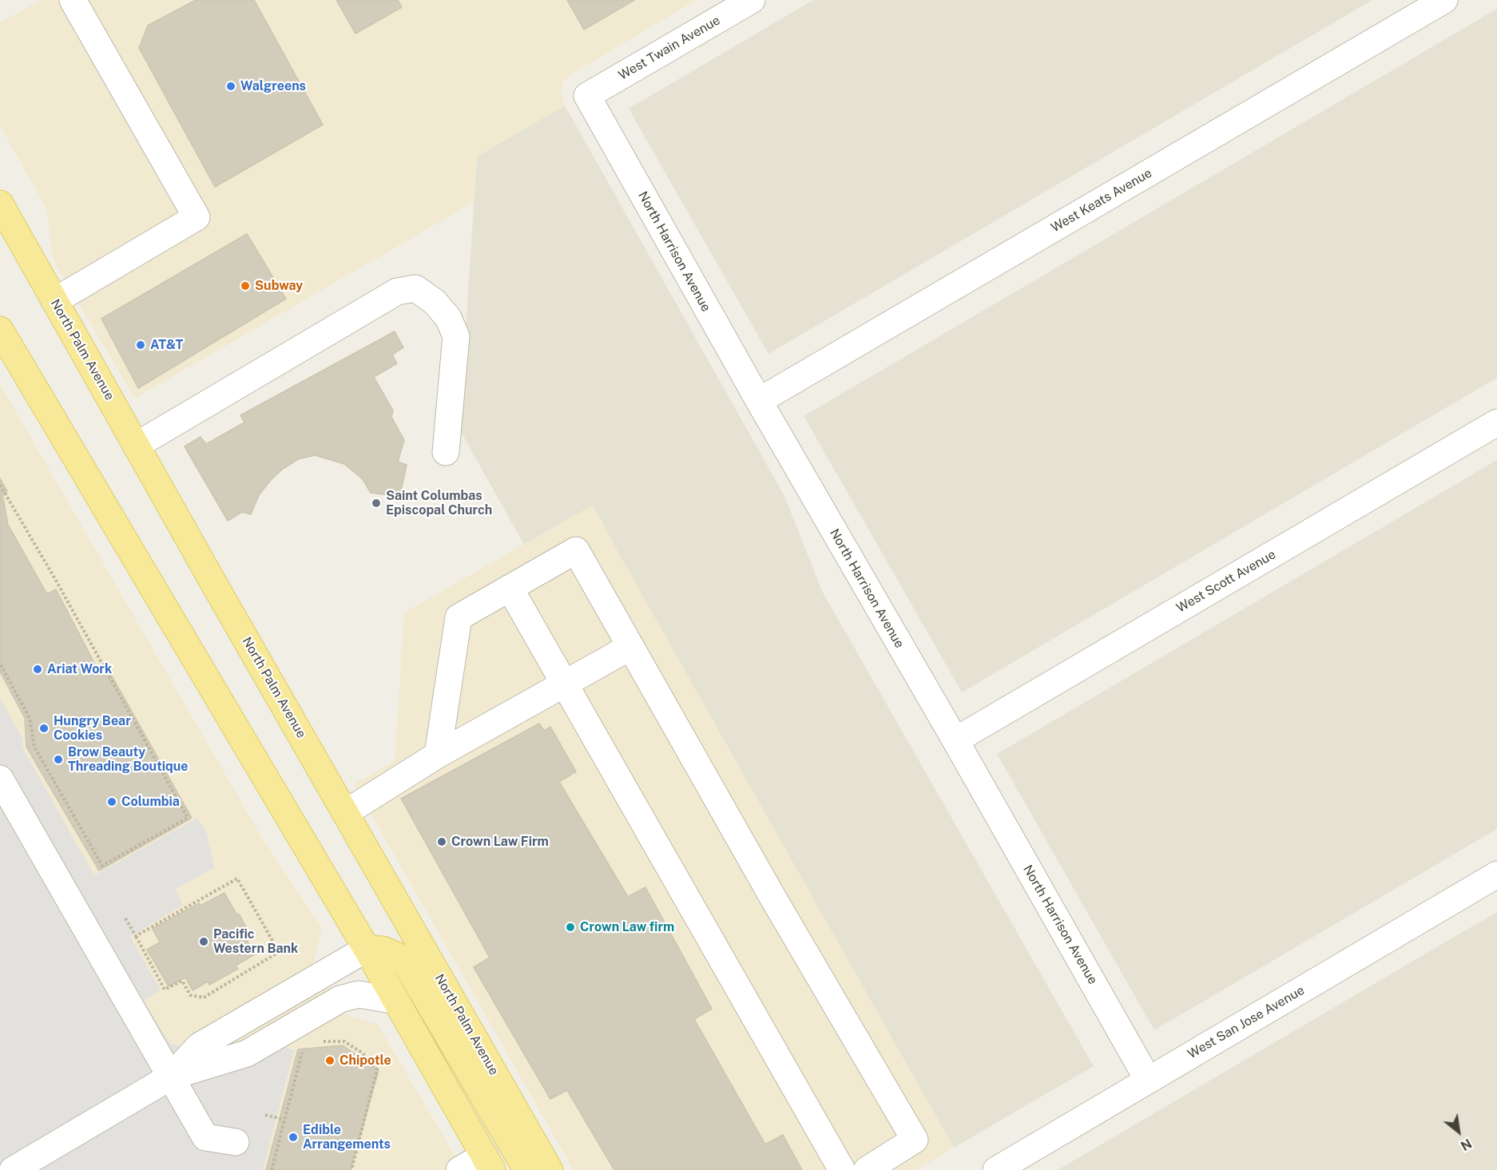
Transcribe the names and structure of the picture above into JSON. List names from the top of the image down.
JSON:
{
  "streets": {
    "main road": ["North Palm Avenue"],
    "street": [
      "West Twain Avenue",
      "West Keats Avenue",
      "North Harrison Avenue",
      "West Scott Avenue",
      "West San Jose Avenue"
    ]
  },
  "crossings": [
    ["West Twain Avenue", "North Harrison Avenue"],
    ["West Keats Avenue", "North Harrison Avenue"],
    ["North Harrison Avenue", "West Scott Avenue"],
    ["North Harrison Avenue", "West San Jose Avenue"]
  ],
  "places": [
    "Walgreens",
    "Subway",
    "AT&T",
    "Saint Columbas Episcopal Church",
    "Ariat Work",
    "Hungry Bear Cookies",
    "Brow Beauty Threading Boutique",
    "Columbia",
    "Crown Law Firm",
    "Crown Law firm",
    "Pacific Western Bank",
    "Chipotle",
    "Edible Arrangements"
  ],
  "north": "bottom right"
}
